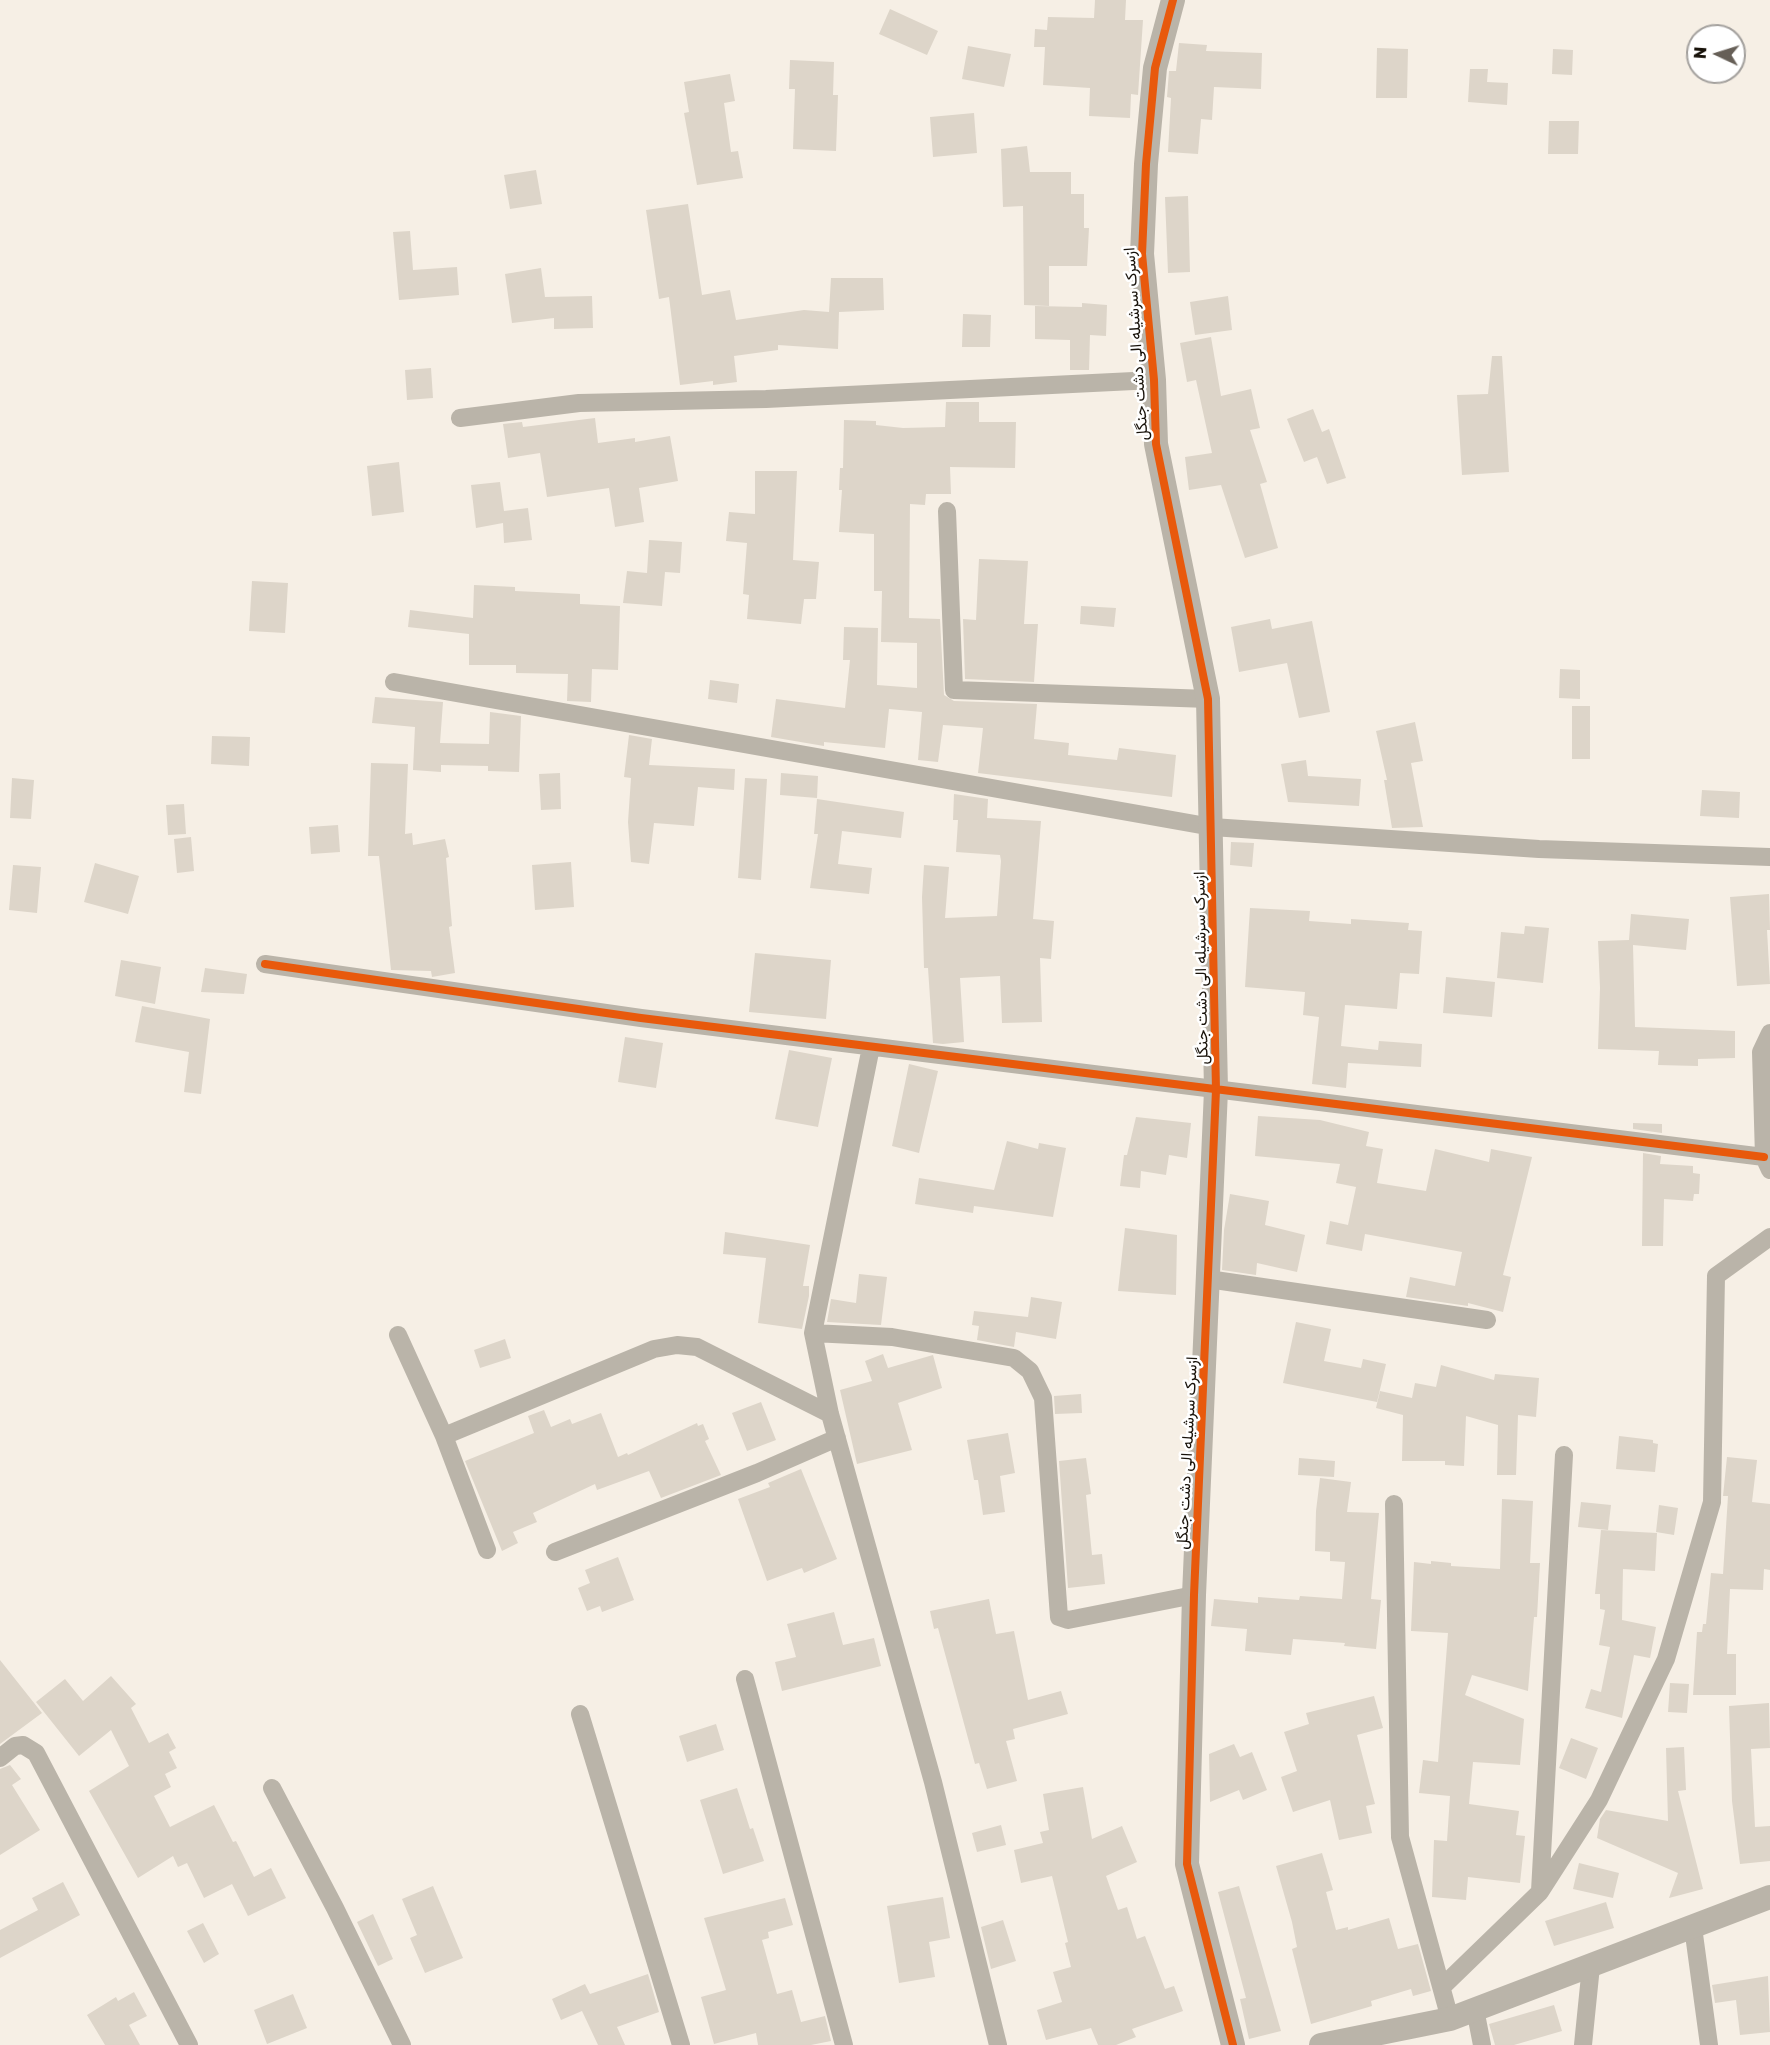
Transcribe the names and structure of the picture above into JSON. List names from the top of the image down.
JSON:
{
  "streets": {
    "street": ["ازسرک سرشیله الی دشت جنگل"]
  },
  "north": "left"
}
